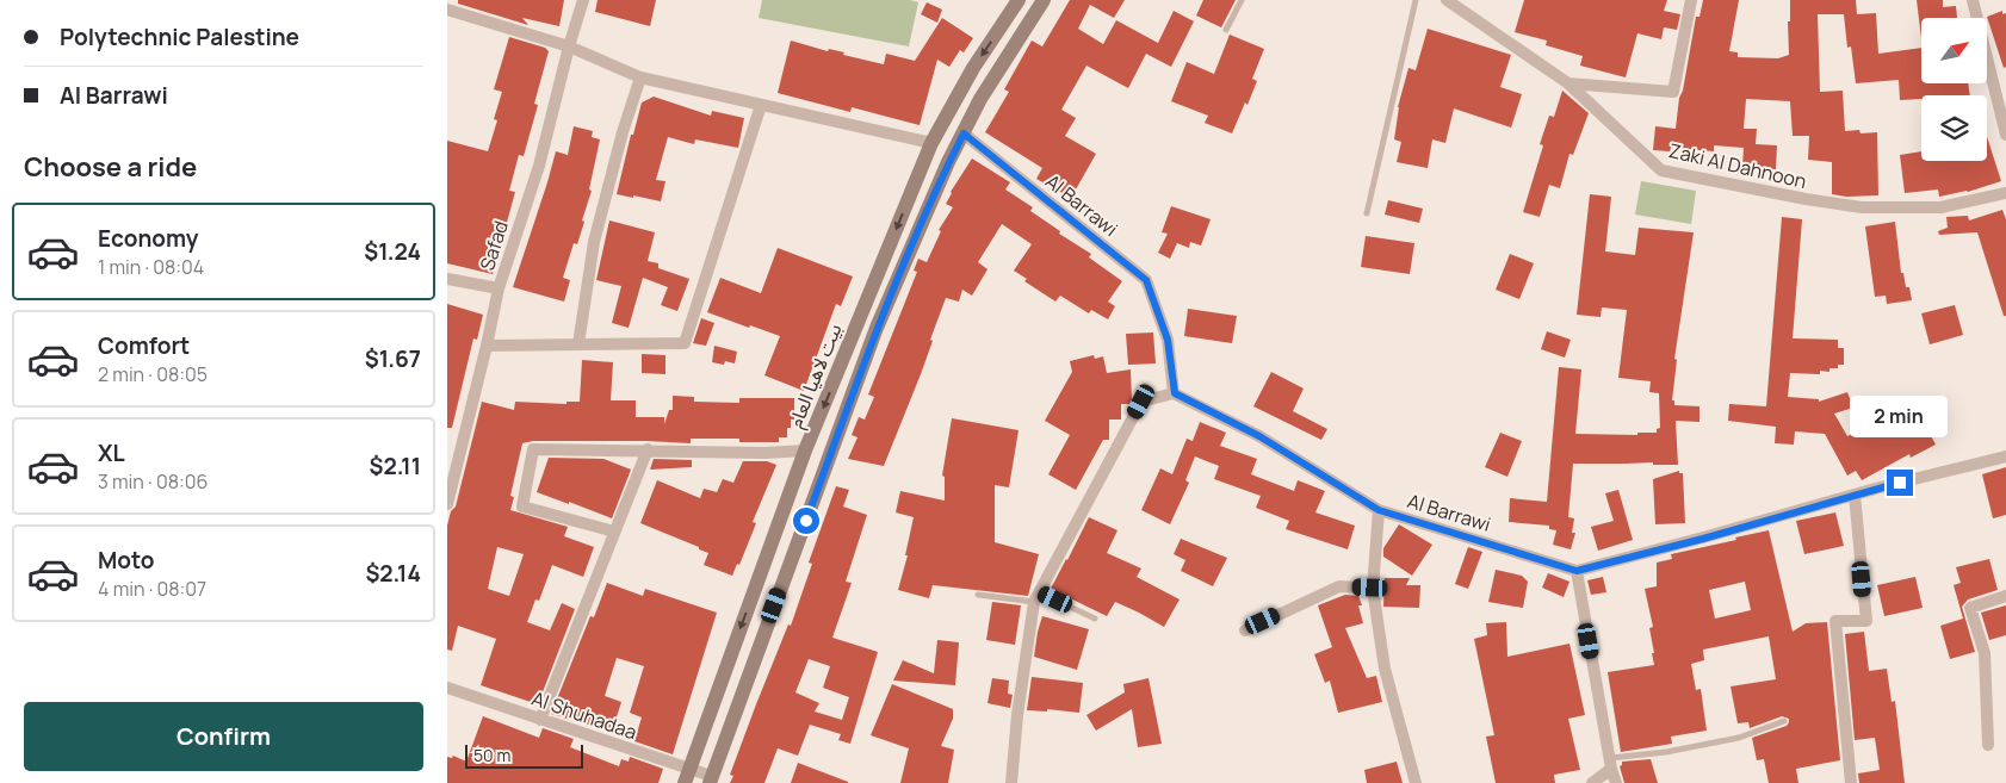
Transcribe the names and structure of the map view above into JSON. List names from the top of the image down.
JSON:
{
  "streets": {
    "main road": ["بيت لاهيا العام"],
    "street": [
      "Zaki Al Dahnoon",
      "Al Barrawi",
      "Safad",
      "Al Shuhadaa"
    ]
  },
  "crossings": [
    ["Al Barrawi", "بيت لاهيا العام"],
    ["بيت لاهيا العام", "Al Shuhadaa"]
  ],
  "scale_bar": "50 m",
  "north": "top right",
  "page": {
    "banner": ["Polytechnic Palestine", "Al Barrawi"],
    "heading": "Choose a ride",
    "list": [
      {
        "name": "Economy",
        "note": "1 min · 08:04",
        "value": "$1.24"
      },
      {
        "name": "Comfort",
        "note": "2 min · 08:05",
        "value": "$1.67"
      },
      {
        "name": "XL",
        "note": "3 min · 08:06",
        "value": "$2.11"
      },
      {
        "name": "Moto",
        "note": "4 min · 08:07",
        "value": "$2.14"
      }
    ],
    "bubble": "2 min",
    "buttons": "Confirm",
    "scale": "50 m"
  }
}
